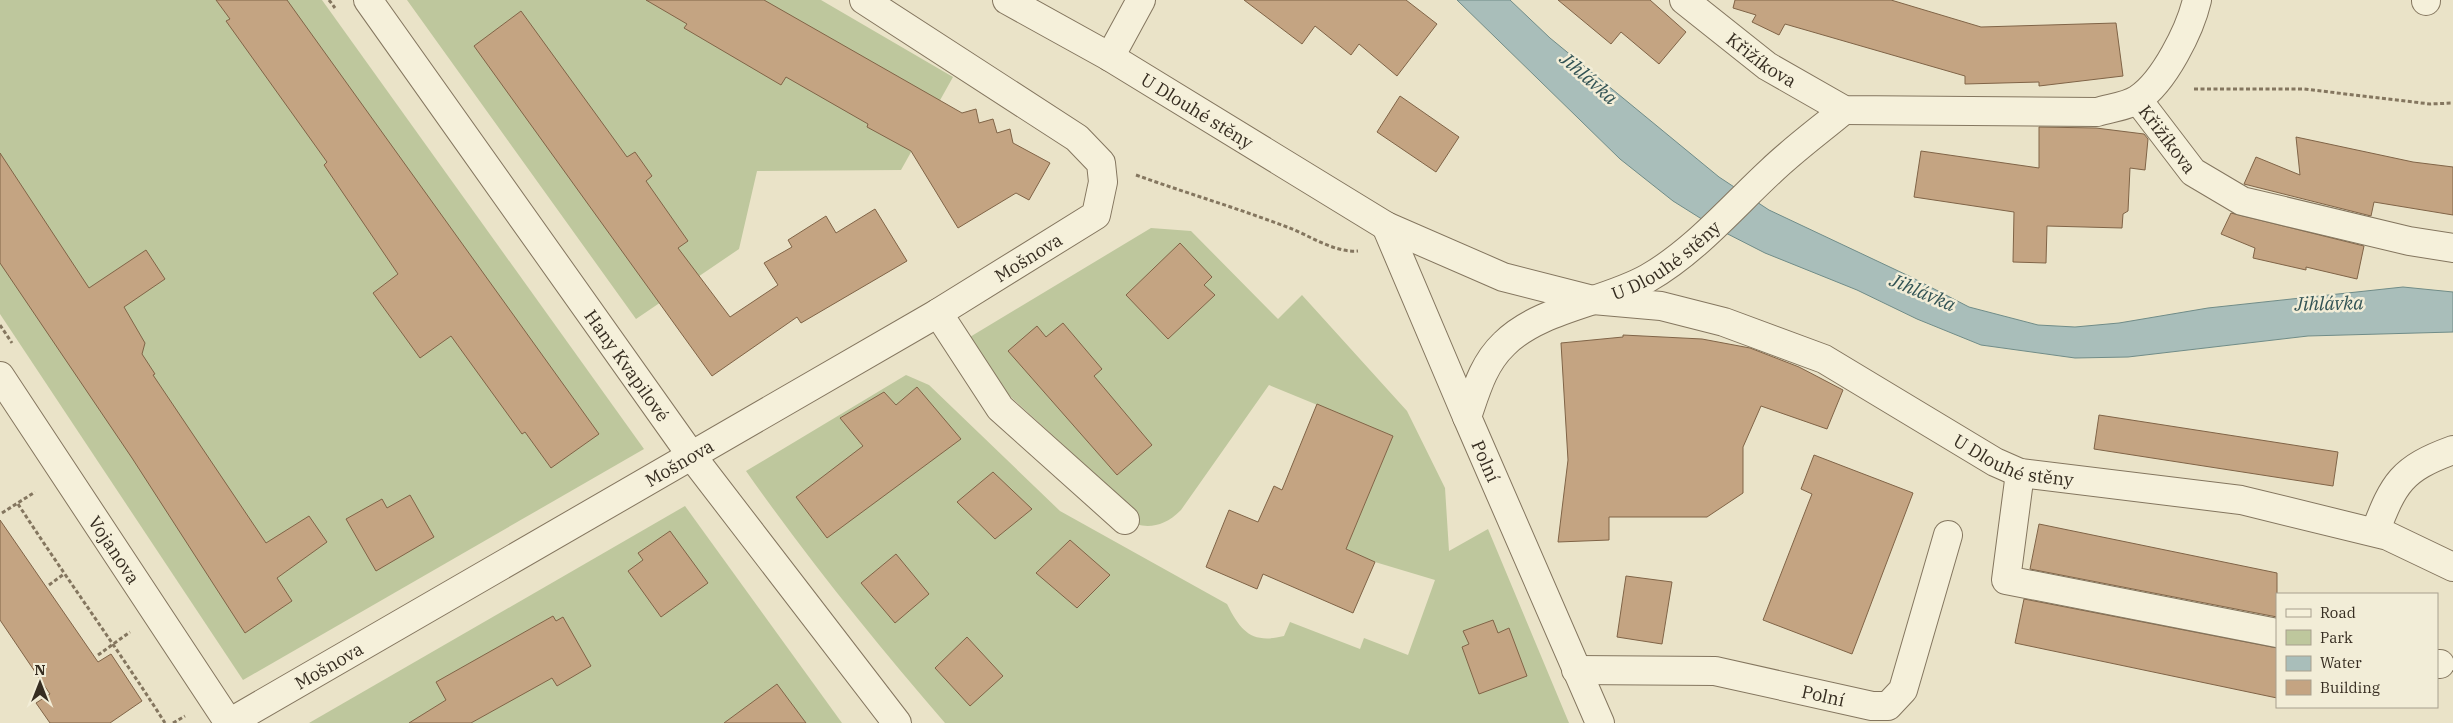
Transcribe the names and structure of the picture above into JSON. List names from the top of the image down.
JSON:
{
  "streets": {
    "street": [
      "Křižíkova",
      "U Dlouhé stěny",
      "Mošnova",
      "Hany Kvapilové",
      "Polní",
      "Vojanova"
    ]
  },
  "crossings": [
    ["Křižíkova", "U Dlouhé stěny"],
    ["U Dlouhé stěny", "Polní"],
    ["Mošnova", "Hany Kvapilové"],
    ["Mošnova", "Vojanova"]
  ],
  "water": ["Jihlávka"],
  "legend": [
    "Road",
    "Park",
    "Water",
    "Building"
  ],
  "north": "top"
}
